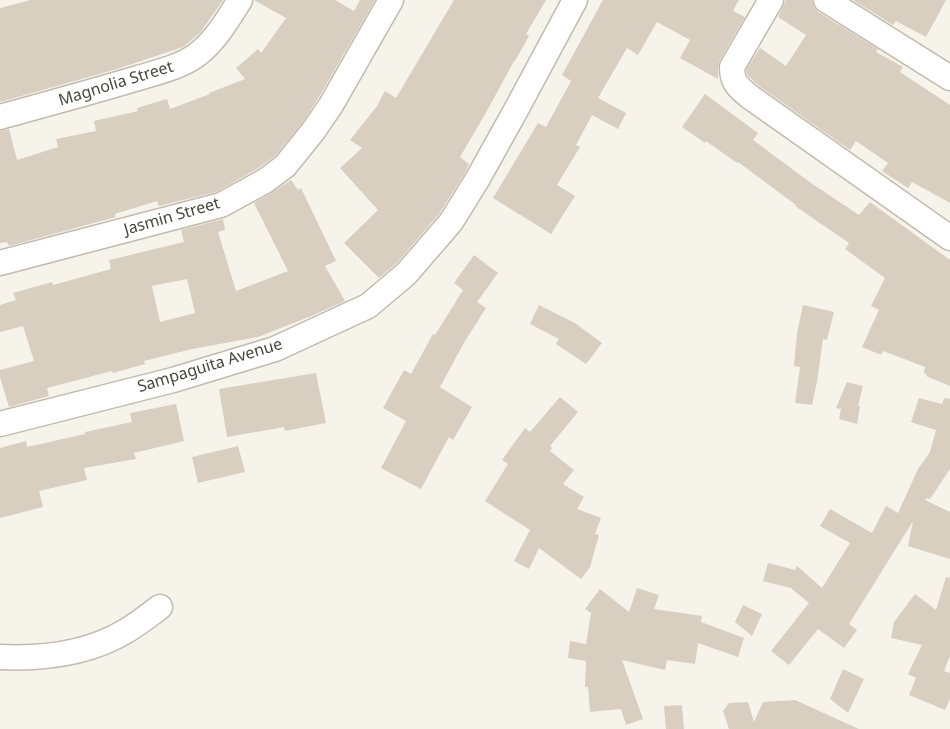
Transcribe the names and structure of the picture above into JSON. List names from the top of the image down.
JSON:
{
  "streets": {
    "street": ["Magnolia Street", "Jasmin Street", "Sampaguita Avenue"]
  }
}
